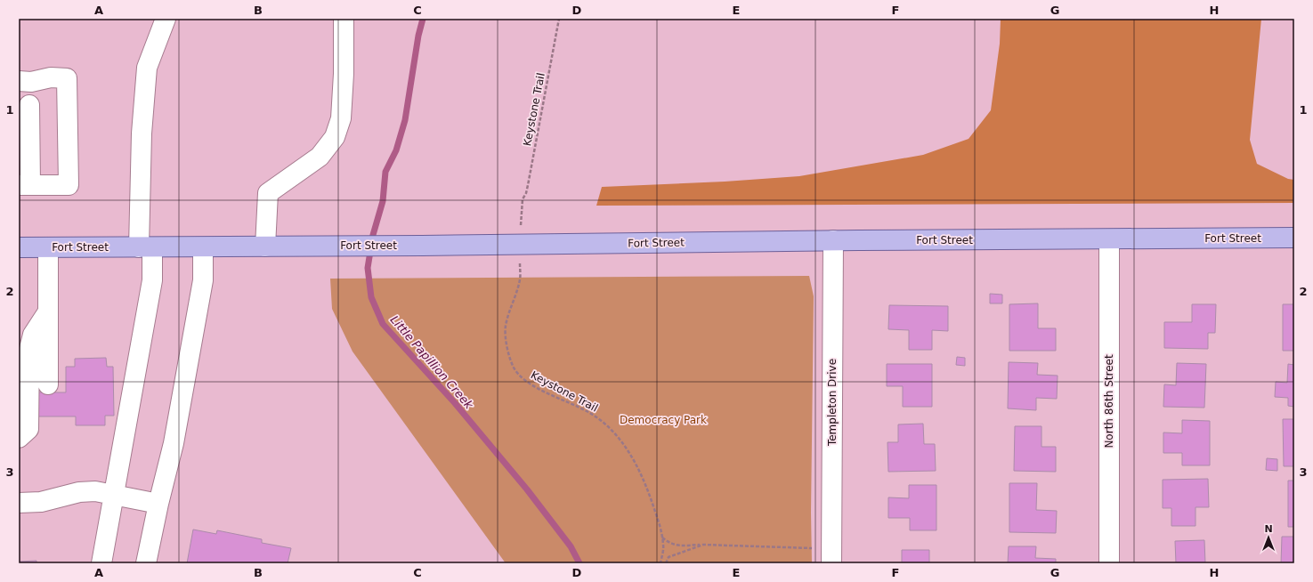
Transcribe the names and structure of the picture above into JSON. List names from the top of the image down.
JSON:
{
  "streets": {
    "main road": ["Fort Street"],
    "street": ["North 86th Street", "Templeton Drive"],
    "path": ["Keystone Trail"]
  },
  "crossings": [
    ["Keystone Trail", "Fort Street"],
    ["Fort Street", "North 86th Street"],
    ["Fort Street", "Templeton Drive"]
  ],
  "water": ["Little Papillion Creek"],
  "parks": ["Democracy Park"],
  "north": "top",
  "grid": {
    "columns": [
      "A",
      "B",
      "C",
      "D",
      "E",
      "F",
      "G",
      "H"
    ],
    "rows": ["1", "2", "3"]
  }
}
